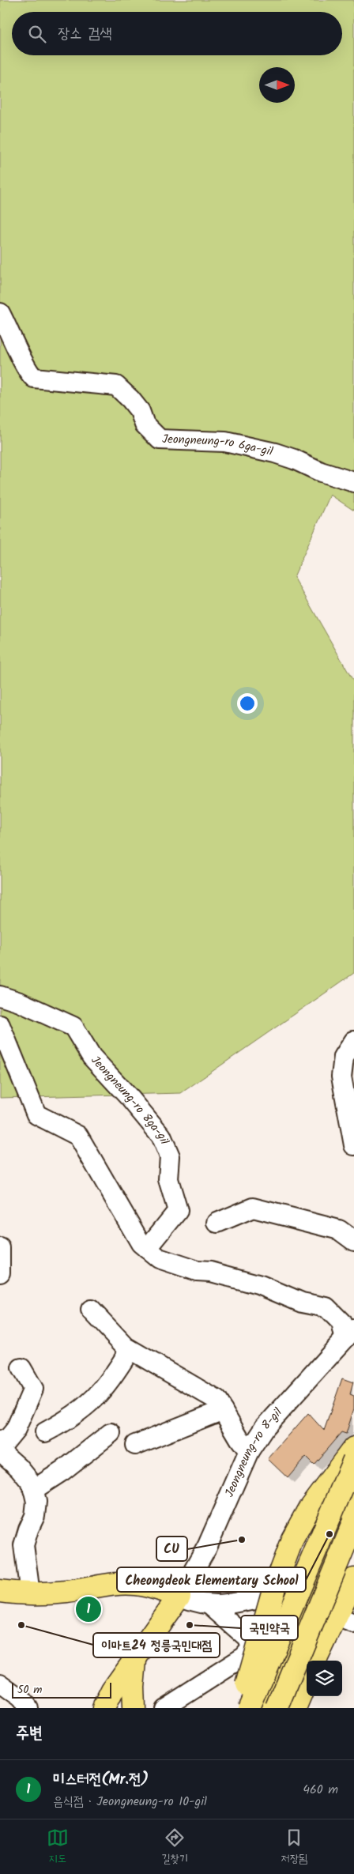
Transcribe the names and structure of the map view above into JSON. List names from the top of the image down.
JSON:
{
  "streets": {
    "street": ["Jeongneung-ro 6ga-gil", "Jeongneung-ro 8ga-gil", "Jeongneung-ro 8-gil"]
  },
  "places": [
    "Cheongdeok Elementary School",
    "CU",
    "이마트24 정릉국민대점",
    "국민약국"
  ],
  "scale_bar": "50 m",
  "north": "right",
  "page": {
    "search": "장소 검색",
    "pins": "1",
    "scale": "50 m",
    "heading": "주변",
    "list": [
      {
        "mark": "1",
        "name": "미스터전(Mr.전)",
        "note": "음식점 · Jeongneung-ro 10-gil",
        "value": "460 m"
      }
    ],
    "nav": ["지도", "길찾기", "저장됨"]
  }
}
